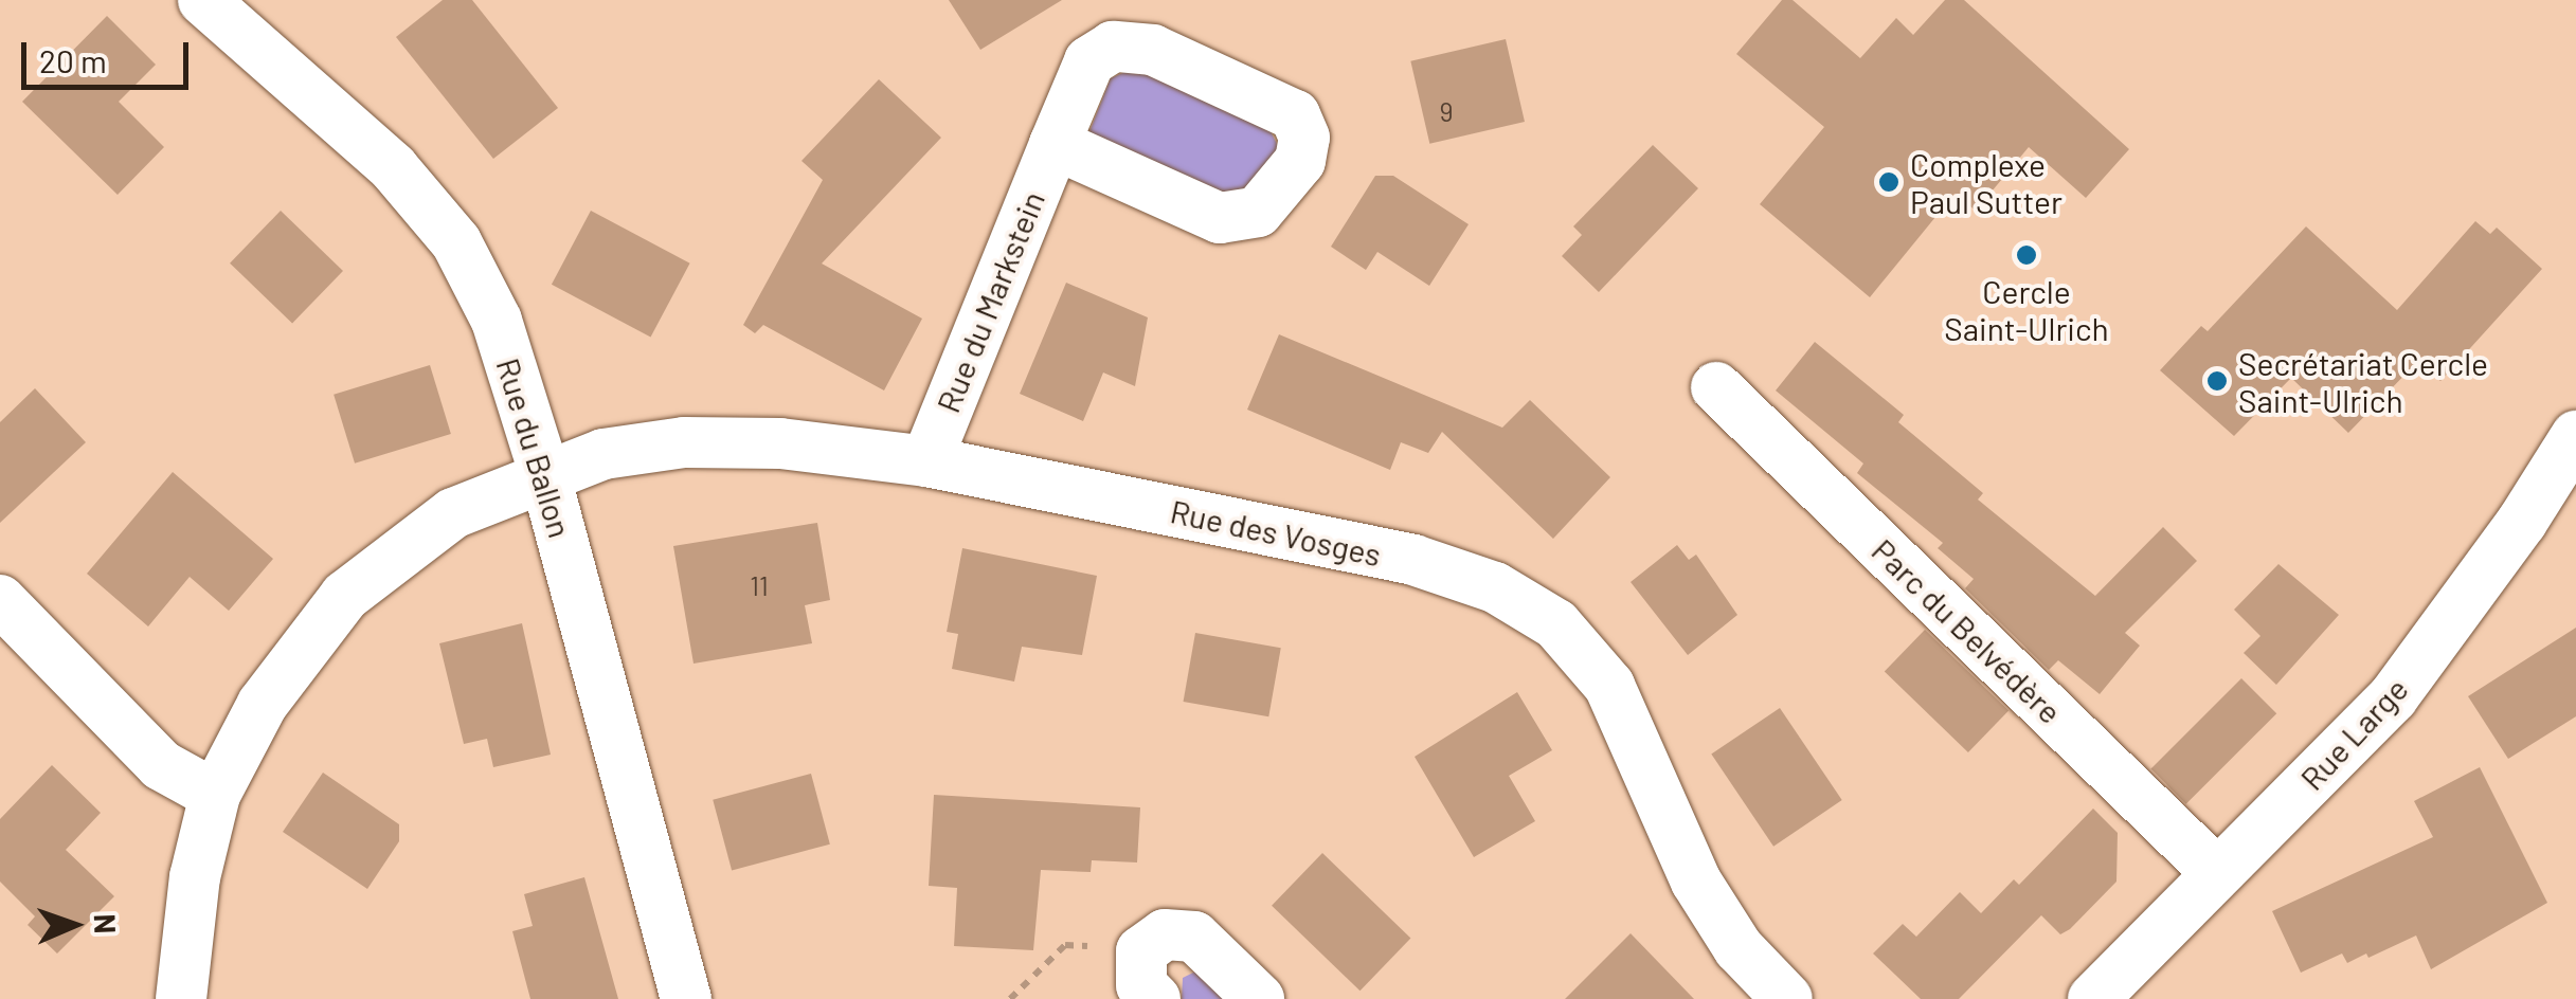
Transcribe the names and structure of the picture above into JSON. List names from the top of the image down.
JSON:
{
  "streets": {
    "street": [
      "Rue du Markstein",
      "Rue du Ballon",
      "Rue des Vosges",
      "Parc du Belvédère",
      "Rue Large"
    ]
  },
  "crossings": [
    ["Rue du Markstein", "Rue des Vosges"],
    ["Rue du Ballon", "Rue des Vosges"],
    ["Parc du Belvédère", "Rue Large"]
  ],
  "places": ["Complexe Paul Sutter", "Cercle Saint-Ulrich", "Secrétariat Cercle Saint-Ulrich"],
  "house_numbers": ["9", "11"],
  "scale_bar": "20 m",
  "north": "right"
}
